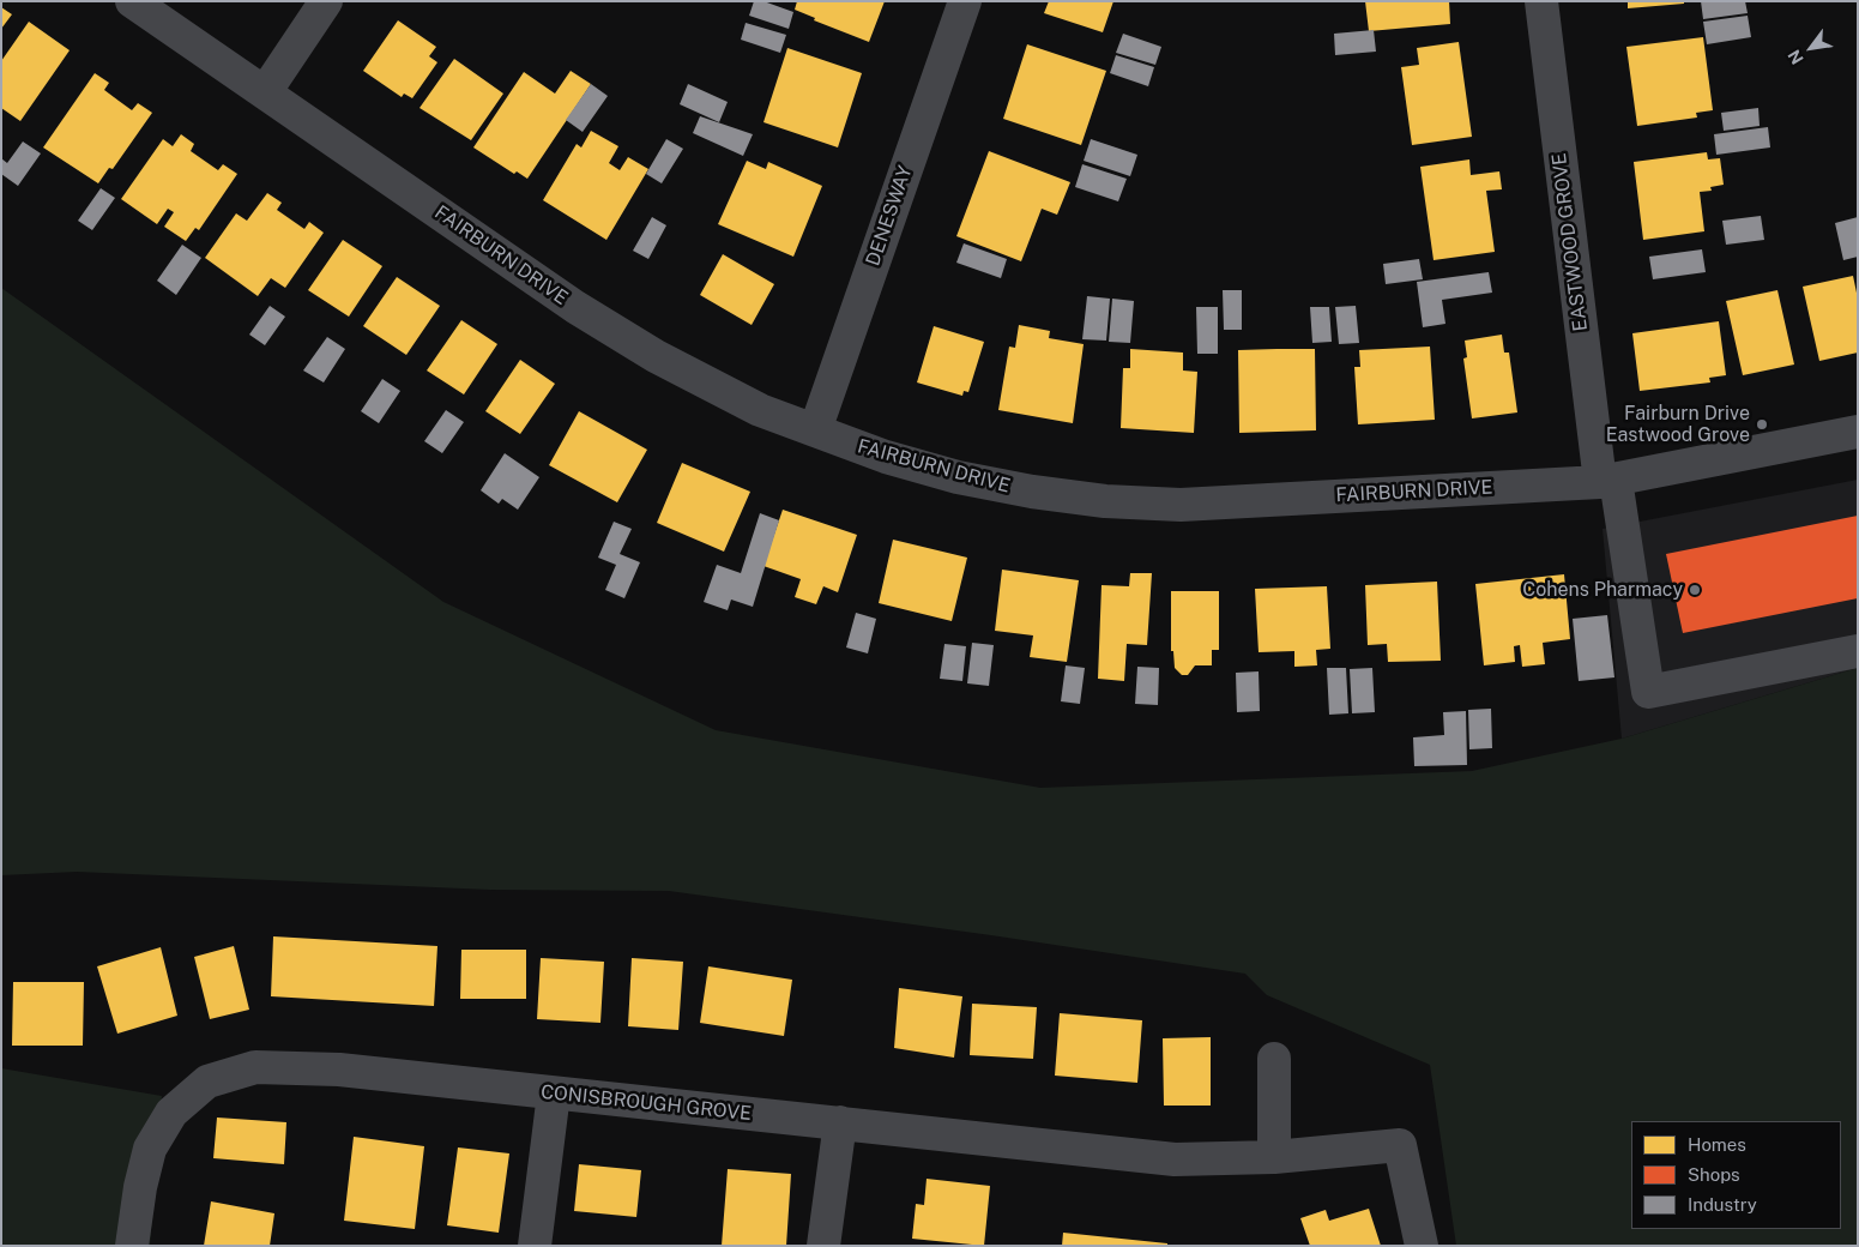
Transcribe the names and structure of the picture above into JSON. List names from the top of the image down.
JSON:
{
  "streets": {
    "street": [
      "DENESWAY",
      "EASTWOOD GROVE",
      "FAIRBURN DRIVE",
      "CONISBROUGH GROVE"
    ]
  },
  "crossings": [
    ["DENESWAY", "FAIRBURN DRIVE"],
    ["EASTWOOD GROVE", "FAIRBURN DRIVE"]
  ],
  "places": ["Fairburn Drive Eastwood Grove", "Cohens Pharmacy"],
  "legend": ["Homes", "Shops", "Industry"],
  "north": "bottom left"
}
